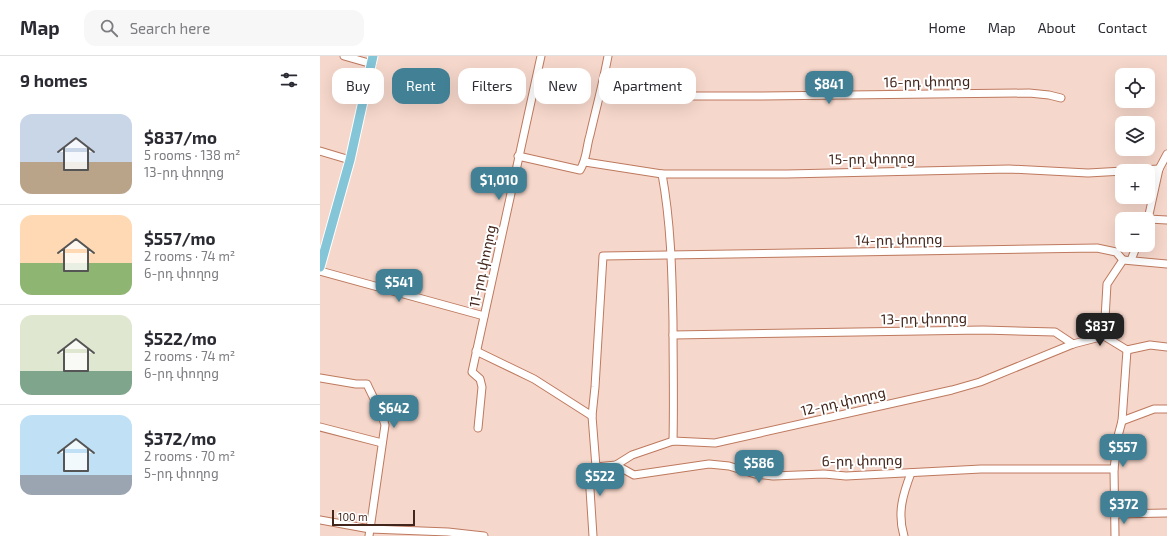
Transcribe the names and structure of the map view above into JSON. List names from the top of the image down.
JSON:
{
  "streets": {
    "street": [
      "16-րդ փողոց",
      "15-րդ փողոց",
      "14-րդ փողոց",
      "11-րդ փողոց",
      "13-րդ փողոց",
      "12-րդ փողոց",
      "6-րդ փողոց"
    ]
  },
  "crossings": [
    ["13-րդ փողոց", "12-րդ փողոց"],
    ["12-րդ փողոց", "6-րդ փողոց"]
  ],
  "scale_bar": "100 m",
  "page": {
    "header": "Map",
    "search": "Search here",
    "nav": [
      "Home",
      "Map",
      "About",
      "Contact"
    ],
    "heading": "9 homes",
    "map_buttons": ["+", "−"],
    "chip": [
      "Buy",
      "Rent",
      "Filters",
      "New",
      "Apartment"
    ],
    "price": [
      "$841",
      "$1,010",
      "$541",
      "$837",
      "$642",
      "$557",
      "$586",
      "$522",
      "$372"
    ],
    "list": [
      {
        "name": "$837/mo",
        "note": "5 rooms · 138 m² · 13-րդ փողոց"
      },
      {
        "name": "$557/mo",
        "note": "2 rooms · 74 m² · 6-րդ փողոց"
      },
      {
        "name": "$522/mo",
        "note": "2 rooms · 74 m² · 6-րդ փողոց"
      },
      {
        "name": "$372/mo",
        "note": "2 rooms · 70 m² · 5-րդ փողոց"
      }
    ],
    "scale": "100 m"
  }
}
